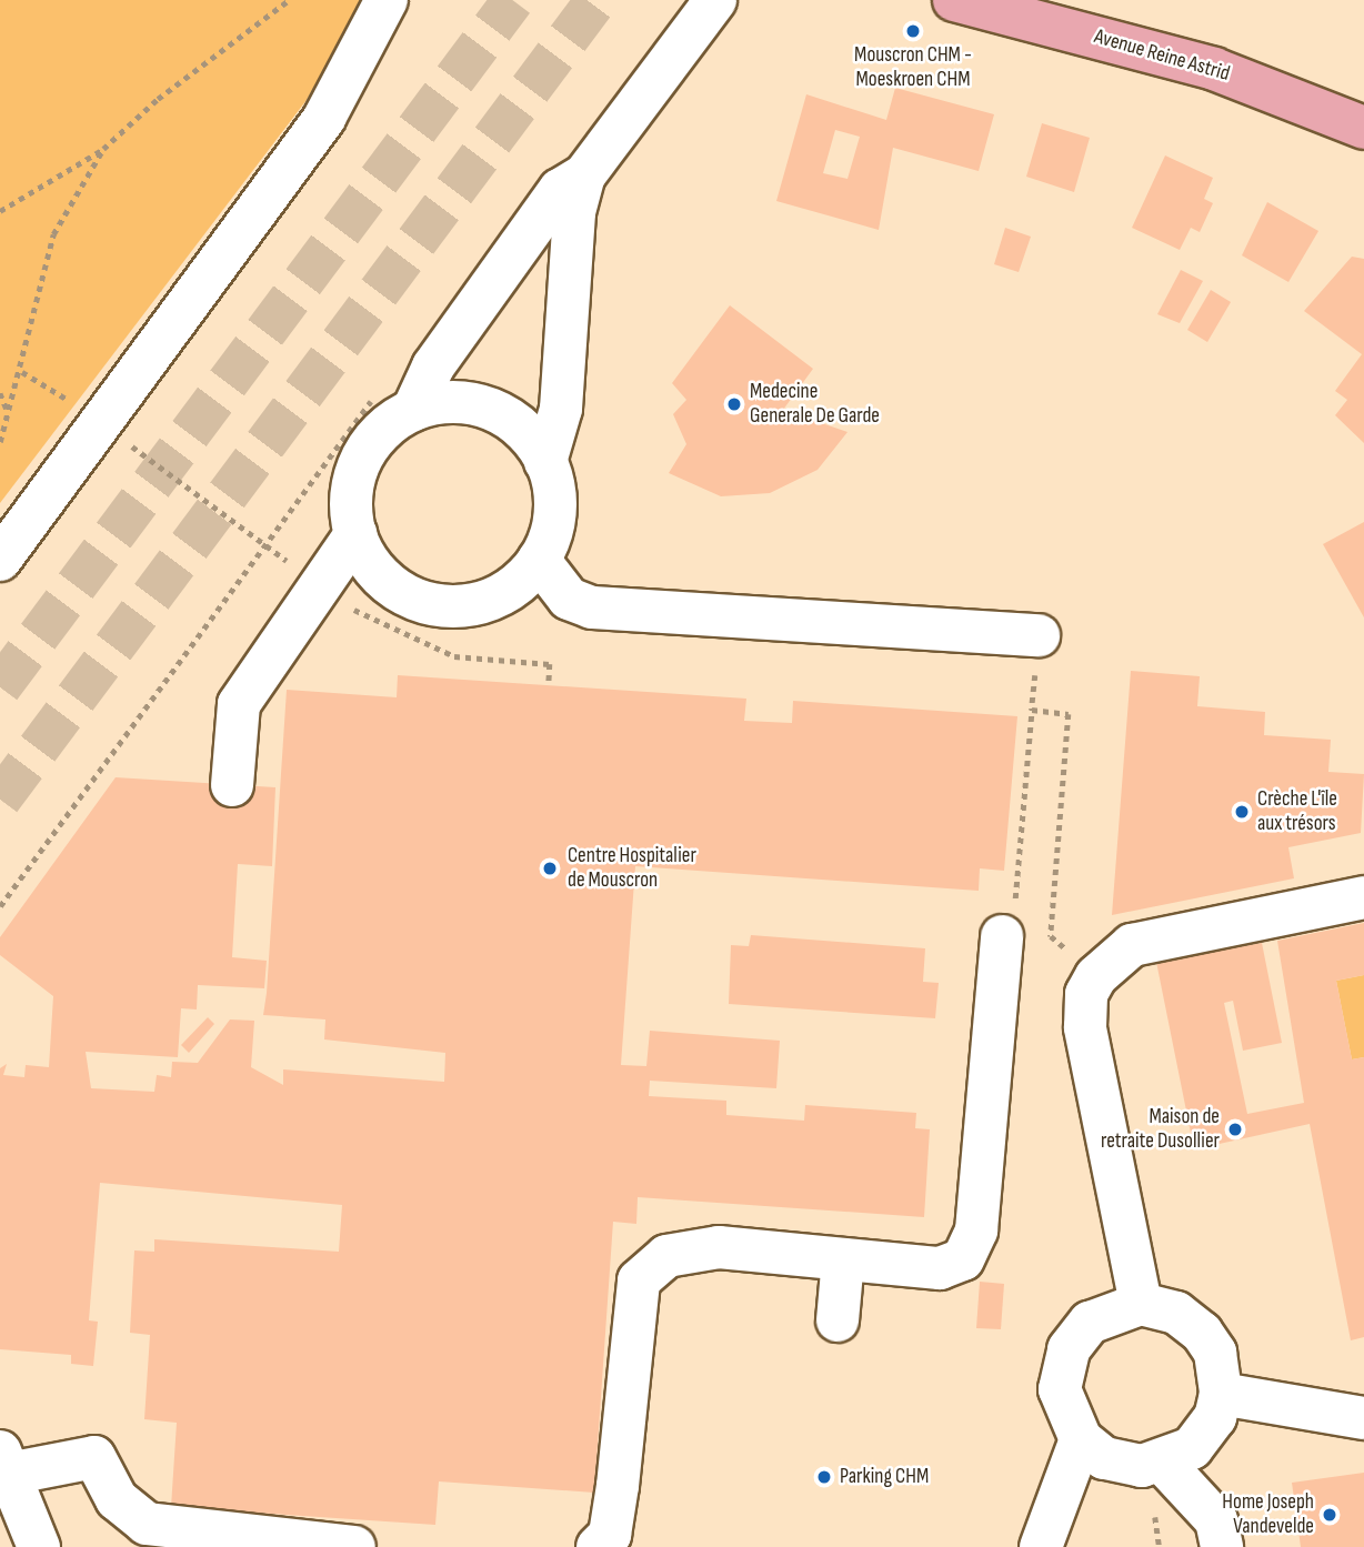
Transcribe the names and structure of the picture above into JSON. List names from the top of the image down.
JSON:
{
  "streets": {
    "main road": ["Avenue Reine Astrid"]
  },
  "places": [
    "Mouscron CHM - Moeskroen CHM",
    "Medecine Generale De Garde",
    "Crèche L'île aux trésors",
    "Centre Hospitalier de Mouscron",
    "Maison de retraite Dusollier",
    "Parking CHM",
    "Home Joseph Vandevelde"
  ]
}
